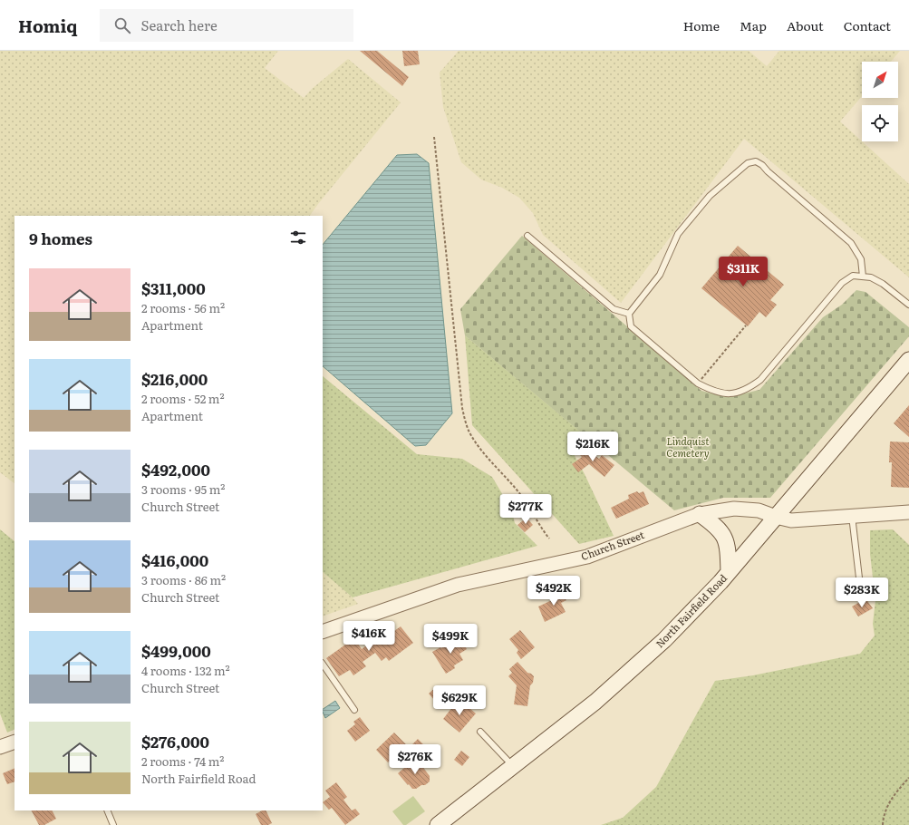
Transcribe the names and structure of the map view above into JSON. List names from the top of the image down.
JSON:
{
  "streets": {
    "main road": ["North Fairfield Road"],
    "street": ["Church Street"]
  },
  "crossings": [
    ["Church Street", "North Fairfield Road"]
  ],
  "parks": ["Lindquist Cemetery"],
  "north": "top right",
  "page": {
    "header": "Homiq",
    "search": "Search here",
    "nav": [
      "Home",
      "Map",
      "About",
      "Contact"
    ],
    "heading": "9 homes",
    "price": [
      "$311K",
      "$216K",
      "$277K",
      "$492K",
      "$283K",
      "$416K",
      "$499K",
      "$629K",
      "$276K"
    ],
    "list": [
      {
        "name": "$311,000",
        "note": "2 rooms · 56 m² · Apartment"
      },
      {
        "name": "$216,000",
        "note": "2 rooms · 52 m² · Apartment"
      },
      {
        "name": "$492,000",
        "note": "3 rooms · 95 m² · Church Street"
      },
      {
        "name": "$416,000",
        "note": "3 rooms · 86 m² · Church Street"
      },
      {
        "name": "$499,000",
        "note": "4 rooms · 132 m² · Church Street"
      },
      {
        "name": "$276,000",
        "note": "2 rooms · 74 m² · North Fairfield Road"
      }
    ]
  }
}
